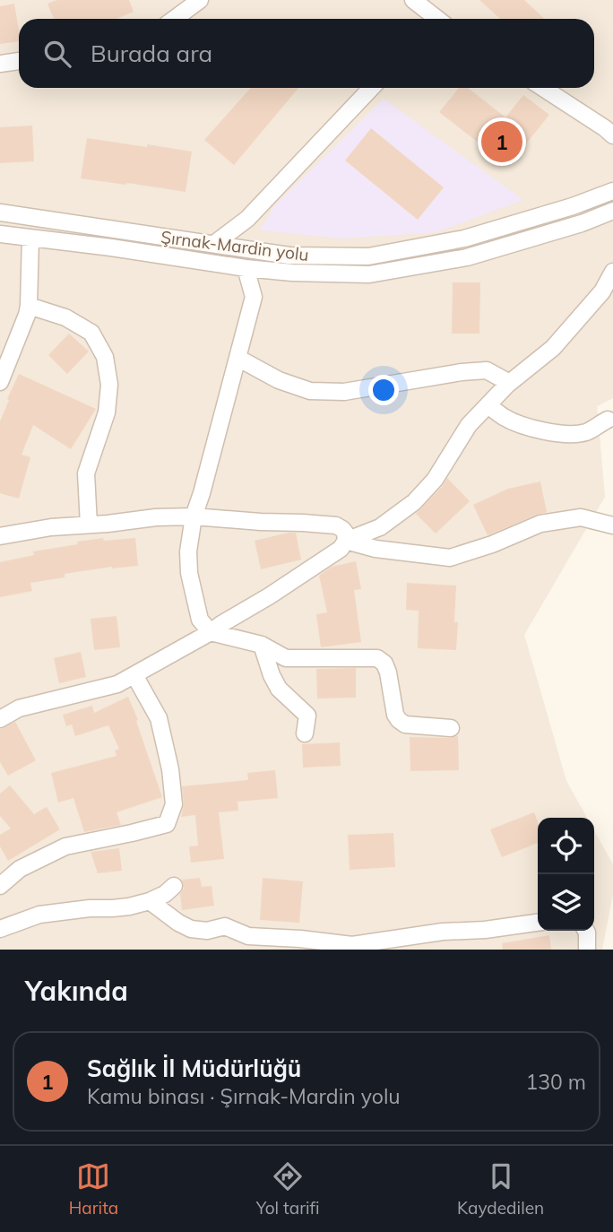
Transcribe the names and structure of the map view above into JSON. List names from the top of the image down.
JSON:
{
  "streets": {
    "street": ["Şırnak-Mardin yolu"]
  },
  "page": {
    "search": "Burada ara",
    "pins": "1",
    "heading": "Yakında",
    "list": [
      {
        "mark": "1",
        "name": "Sağlık İl Müdürlüğü",
        "note": "Kamu binası · Şırnak-Mardin yolu",
        "value": "130 m"
      }
    ],
    "nav": ["Harita", "Yol tarifi", "Kaydedilen"]
  }
}
